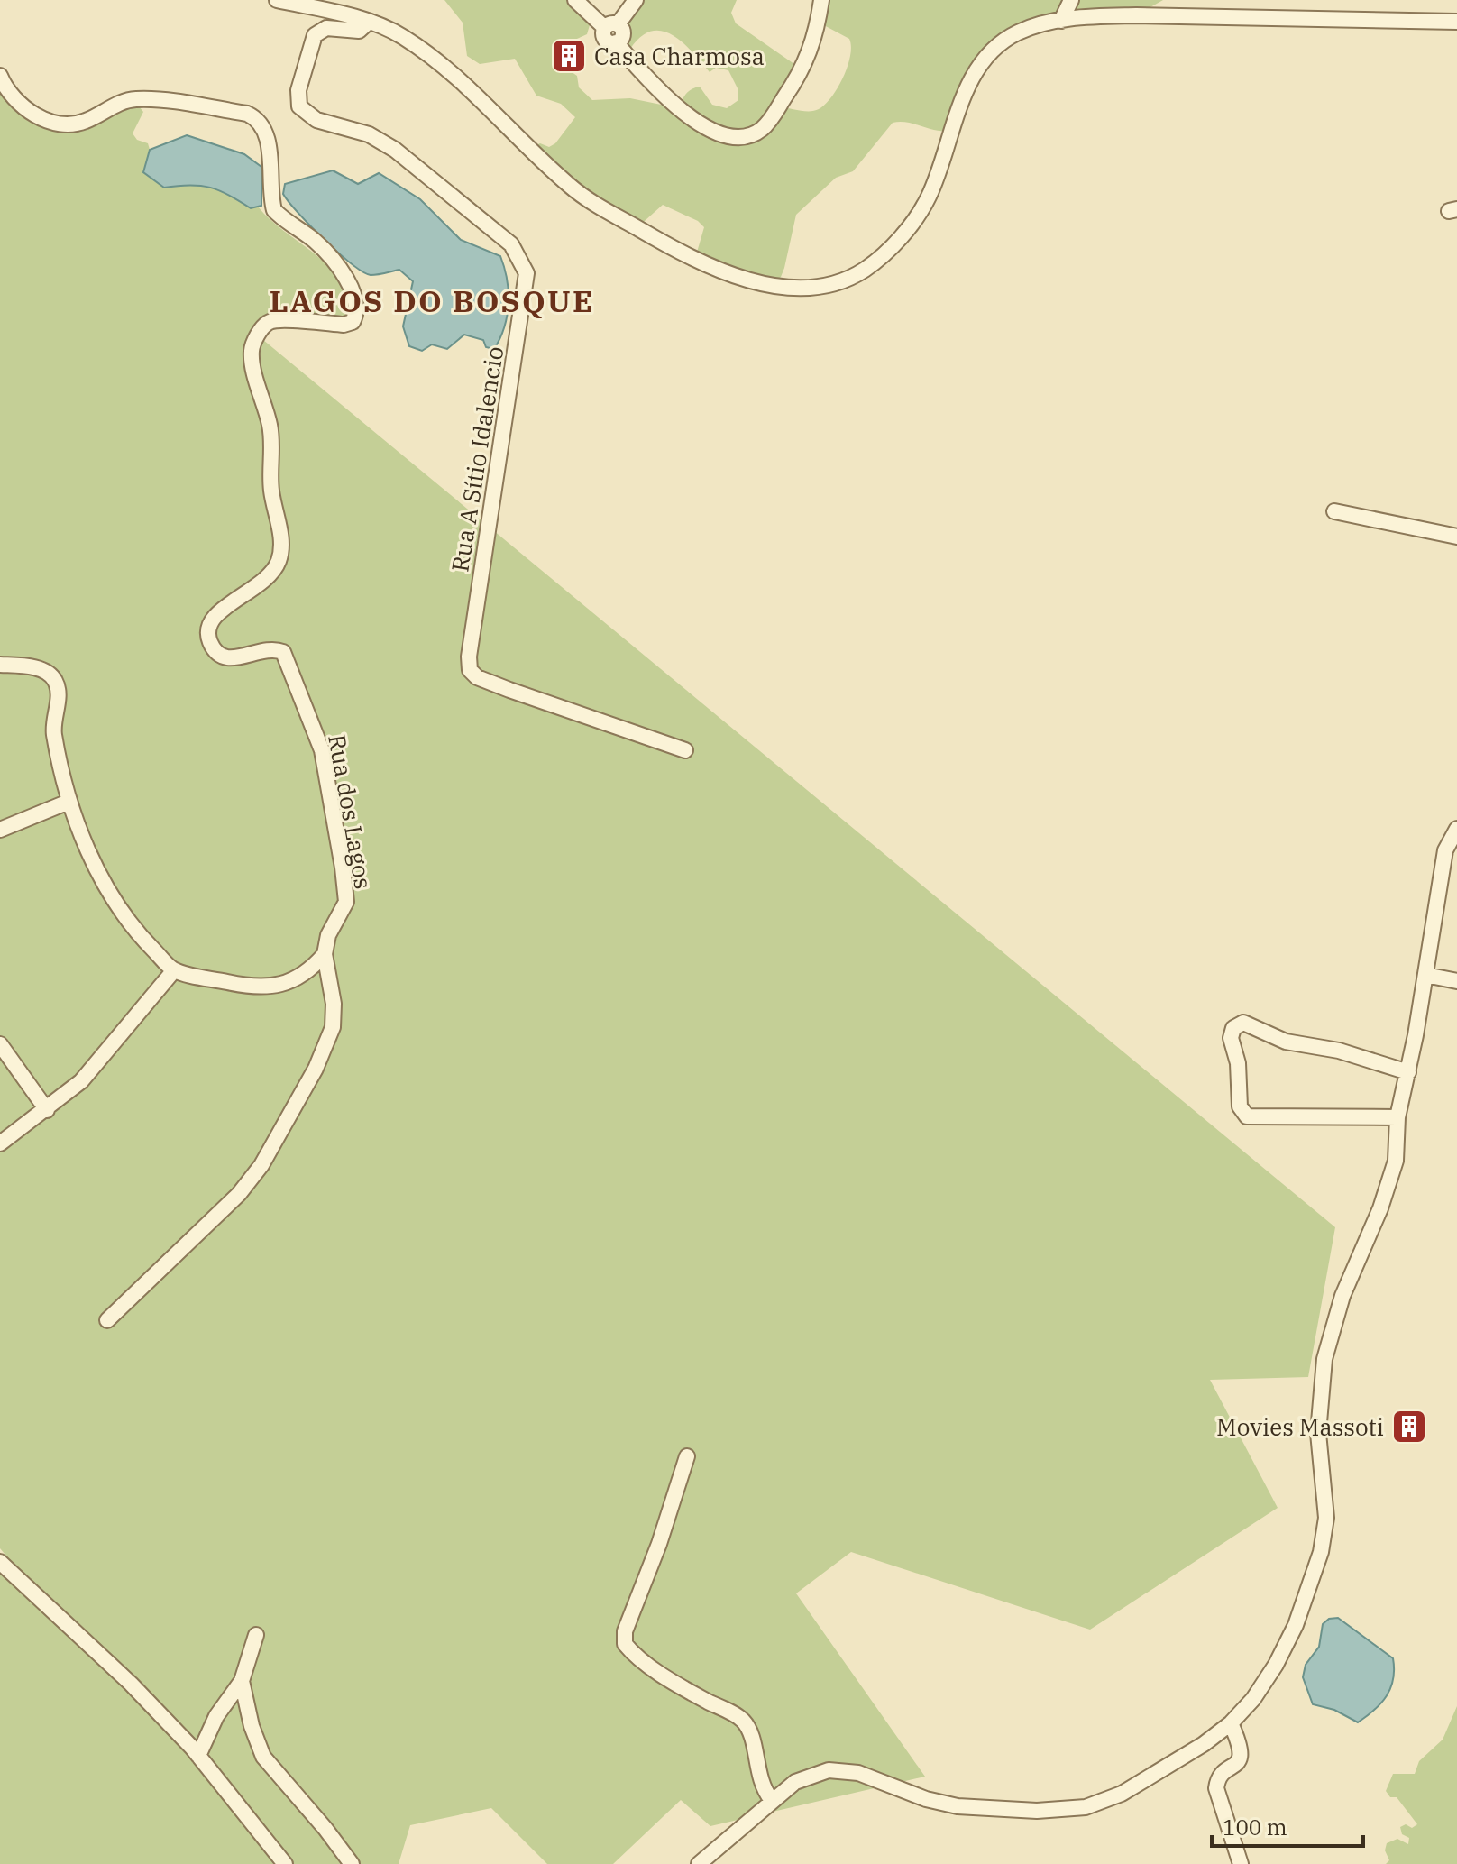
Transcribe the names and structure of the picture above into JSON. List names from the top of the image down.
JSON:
{
  "streets": {
    "street": ["Rua A Sítio Idalencio", "Rua dos Lagos"]
  },
  "districts": ["LAGOS DO BOSQUE"],
  "places": {
    "building": ["Casa Charmosa", "Movies Massoti"]
  },
  "scale_bar": "100 m"
}
